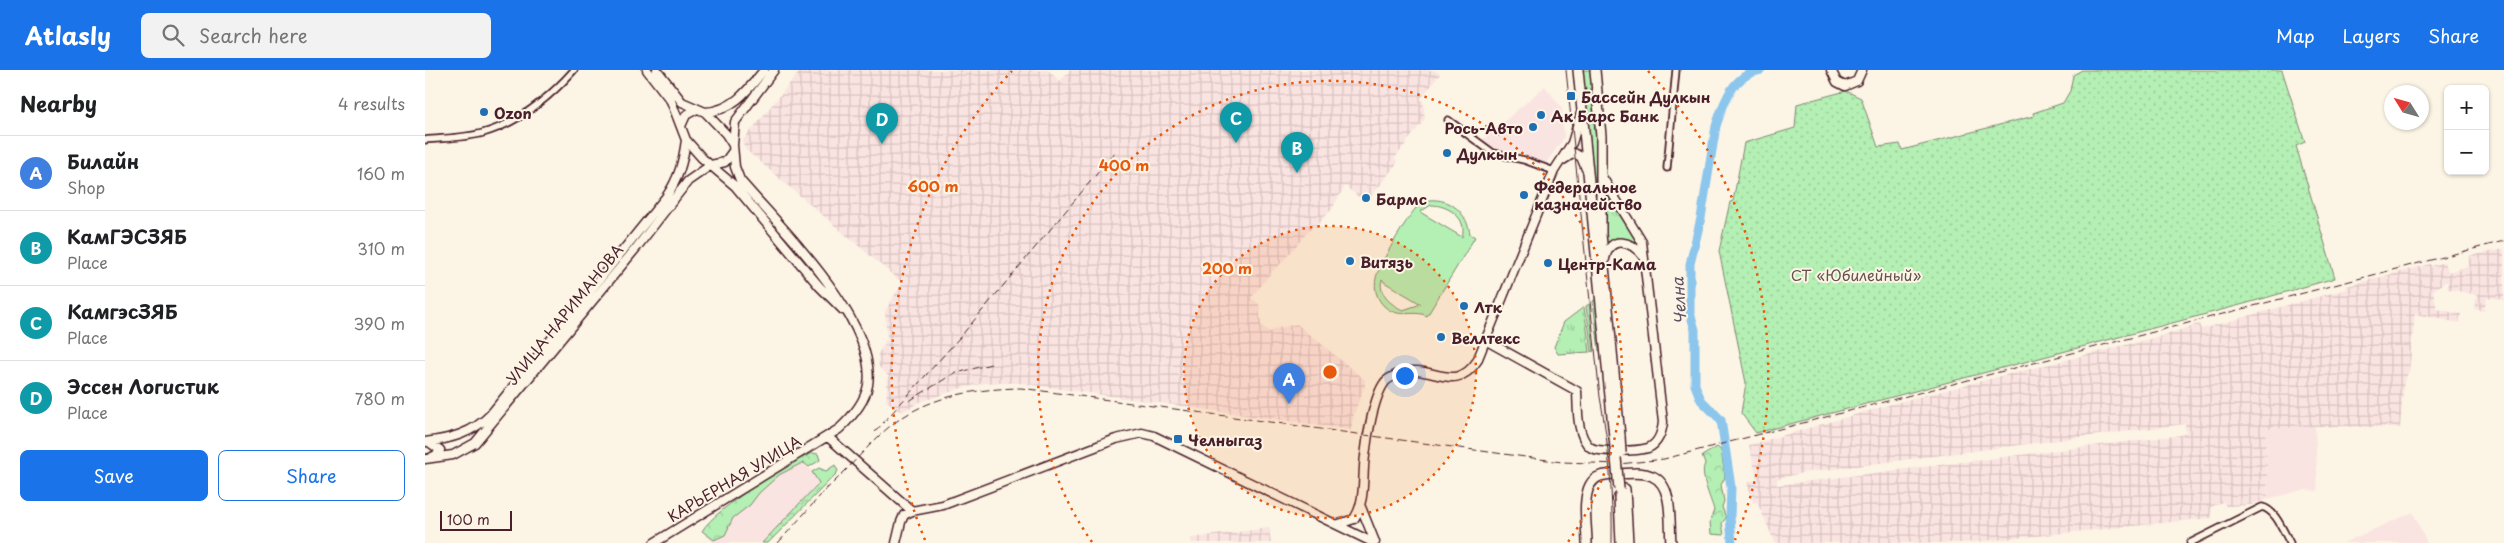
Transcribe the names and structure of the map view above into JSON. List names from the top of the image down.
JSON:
{
  "streets": {
    "main road": ["УЛИЦА НАРИМАНОВА", "КАРЬЕРНАЯ УЛИЦА"]
  },
  "water": ["Челна"],
  "parks": ["СТ «Юбилейный»"],
  "places": {
    "transit": ["Бассейн Дулкын", "Челныгаз"],
    "other": [
      "Ozon",
      "Ак Барс Банк",
      "Рось-Авто",
      "Дулкын",
      "Федеральное казначейство",
      "Бармс",
      "Витязь",
      "Центр-Кама",
      "Лтк",
      "Веллтекс"
    ]
  },
  "scale_bar": "100 m",
  "north": "top left",
  "page": {
    "header": "Atlasly",
    "search": "Search here",
    "nav": ["Map", "Layers", "Share"],
    "heading": ["Nearby", "4 results"],
    "map_buttons": ["+", "−"],
    "pins": [
      "C",
      "D",
      "B",
      "A"
    ],
    "list": [
      {
        "mark": "A",
        "name": "Билайн",
        "note": "Shop",
        "value": "160 m"
      },
      {
        "mark": "B",
        "name": "КамГЭСЗЯБ",
        "note": "Place",
        "value": "310 m"
      },
      {
        "mark": "C",
        "name": "КамгэсЗЯБ",
        "note": "Place",
        "value": "390 m"
      },
      {
        "mark": "D",
        "name": "Эссен Логистик",
        "note": "Place",
        "value": "780 m"
      }
    ],
    "buttons": ["Save", "Share"],
    "scale": "100 m"
  },
  "rings": ["400 m", "600 m", "200 m"]
}
